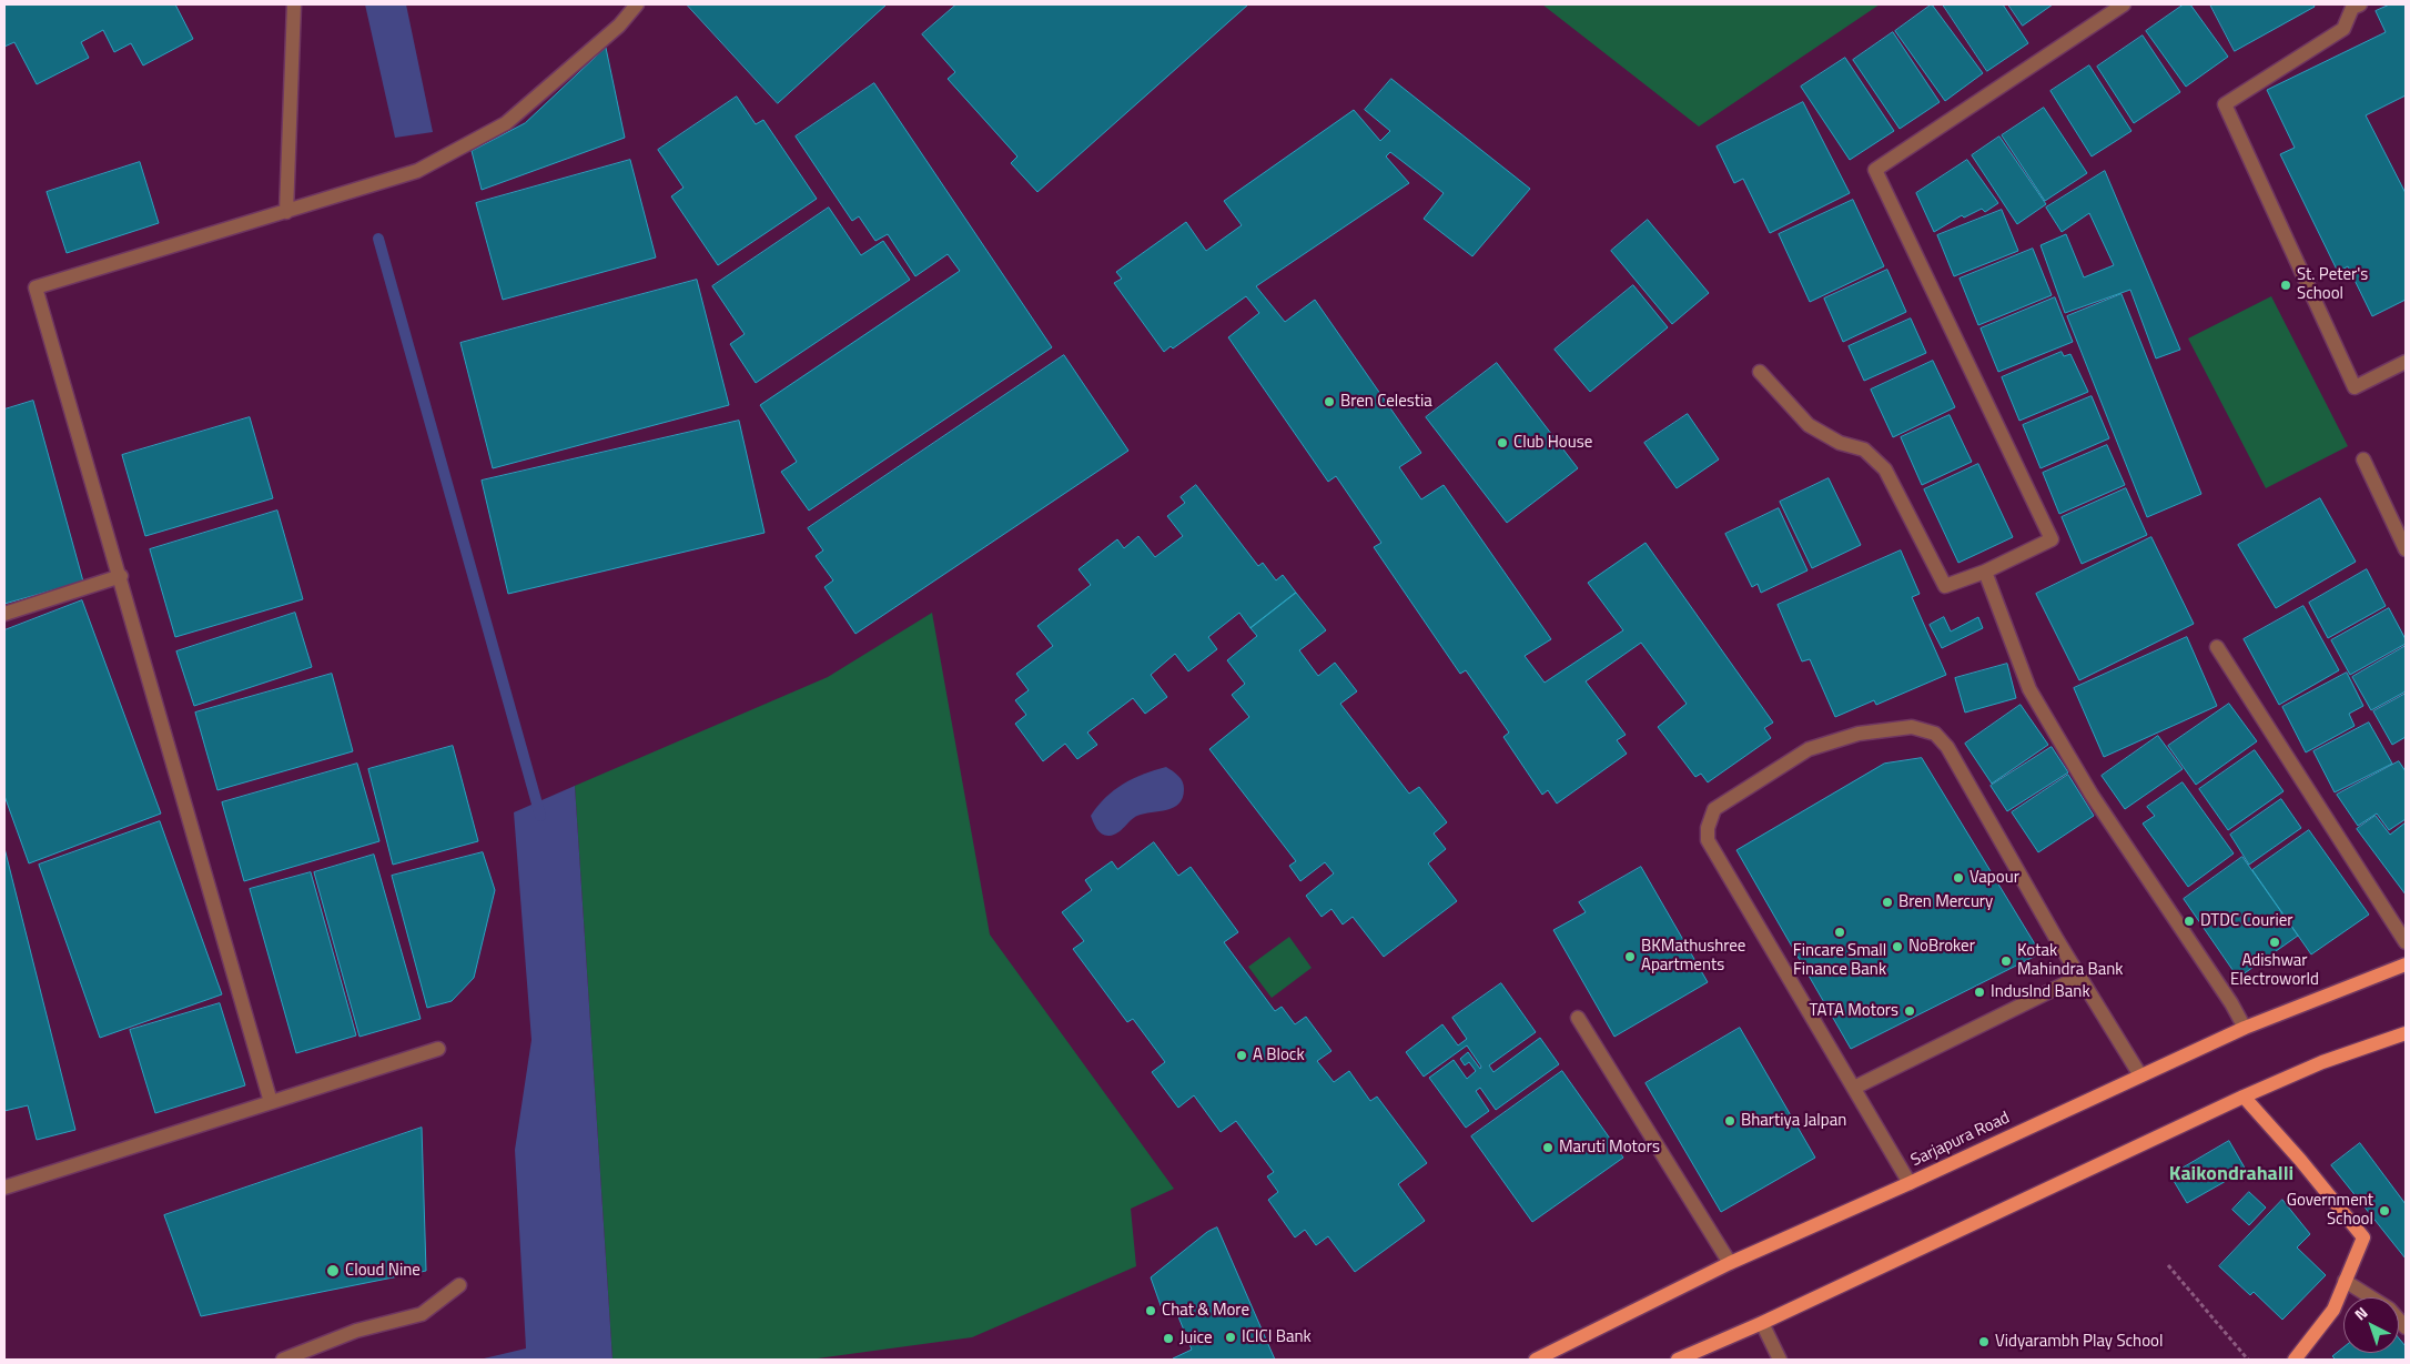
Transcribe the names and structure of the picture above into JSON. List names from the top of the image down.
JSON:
{
  "streets": {
    "main road": ["Sarjapura Road"]
  },
  "districts": ["Kaikondrahalli"],
  "places": [
    "St. Peter's School",
    "Bren Celestia",
    "Club House",
    "Vapour",
    "Bren Mercury",
    "DTDC Courier",
    "Fincare Small Finance Bank",
    "Adishwar Electroworld",
    "NoBroker",
    "BKMathushree Apartments",
    "Kotak Mahindra Bank",
    "IndusInd Bank",
    "TATA Motors",
    "A Block",
    "Bhartiya Jalpan",
    "Maruti Motors",
    "Government School",
    "Cloud Nine",
    "Chat & More",
    "ICICI Bank",
    "Juice",
    "Vidyarambh Play School"
  ],
  "north": "top left"
}
